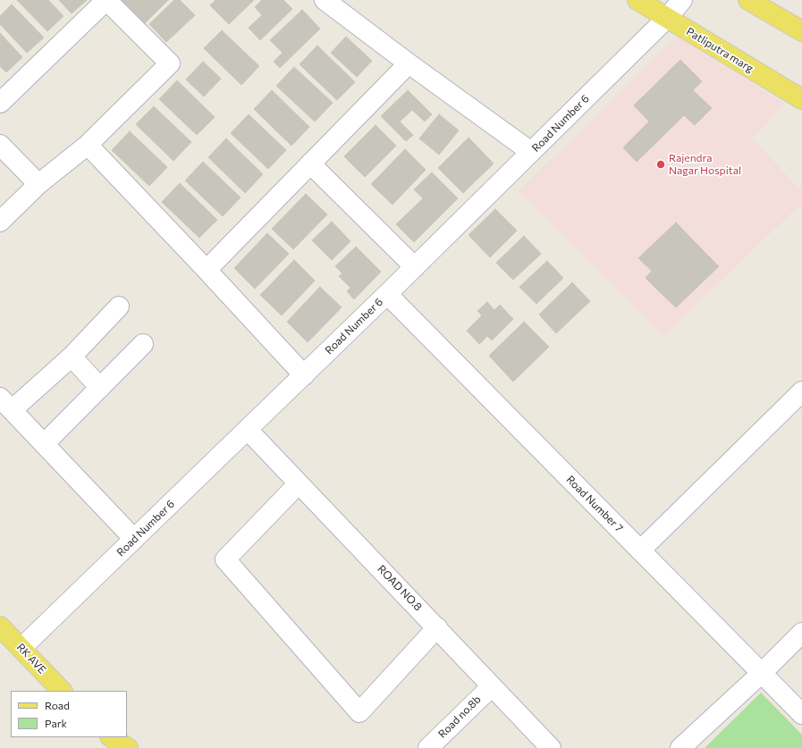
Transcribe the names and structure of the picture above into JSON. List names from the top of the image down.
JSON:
{
  "streets": {
    "main road": ["Patliputra marg", "RK AVE"],
    "street": [
      "Road Number 6",
      "Road Number 7",
      "ROAD NO.8",
      "Road no.8b"
    ]
  },
  "crossings": [
    ["Patliputra marg", "Road Number 6"],
    ["Road Number 6", "Road Number 7"],
    ["Road Number 6", "ROAD NO.8"],
    ["Road Number 6", "RK AVE"],
    ["ROAD NO.8", "Road no.8b"]
  ],
  "places": ["Rajendra Nagar Hospital"],
  "legend": ["Road", "Park"]
}
